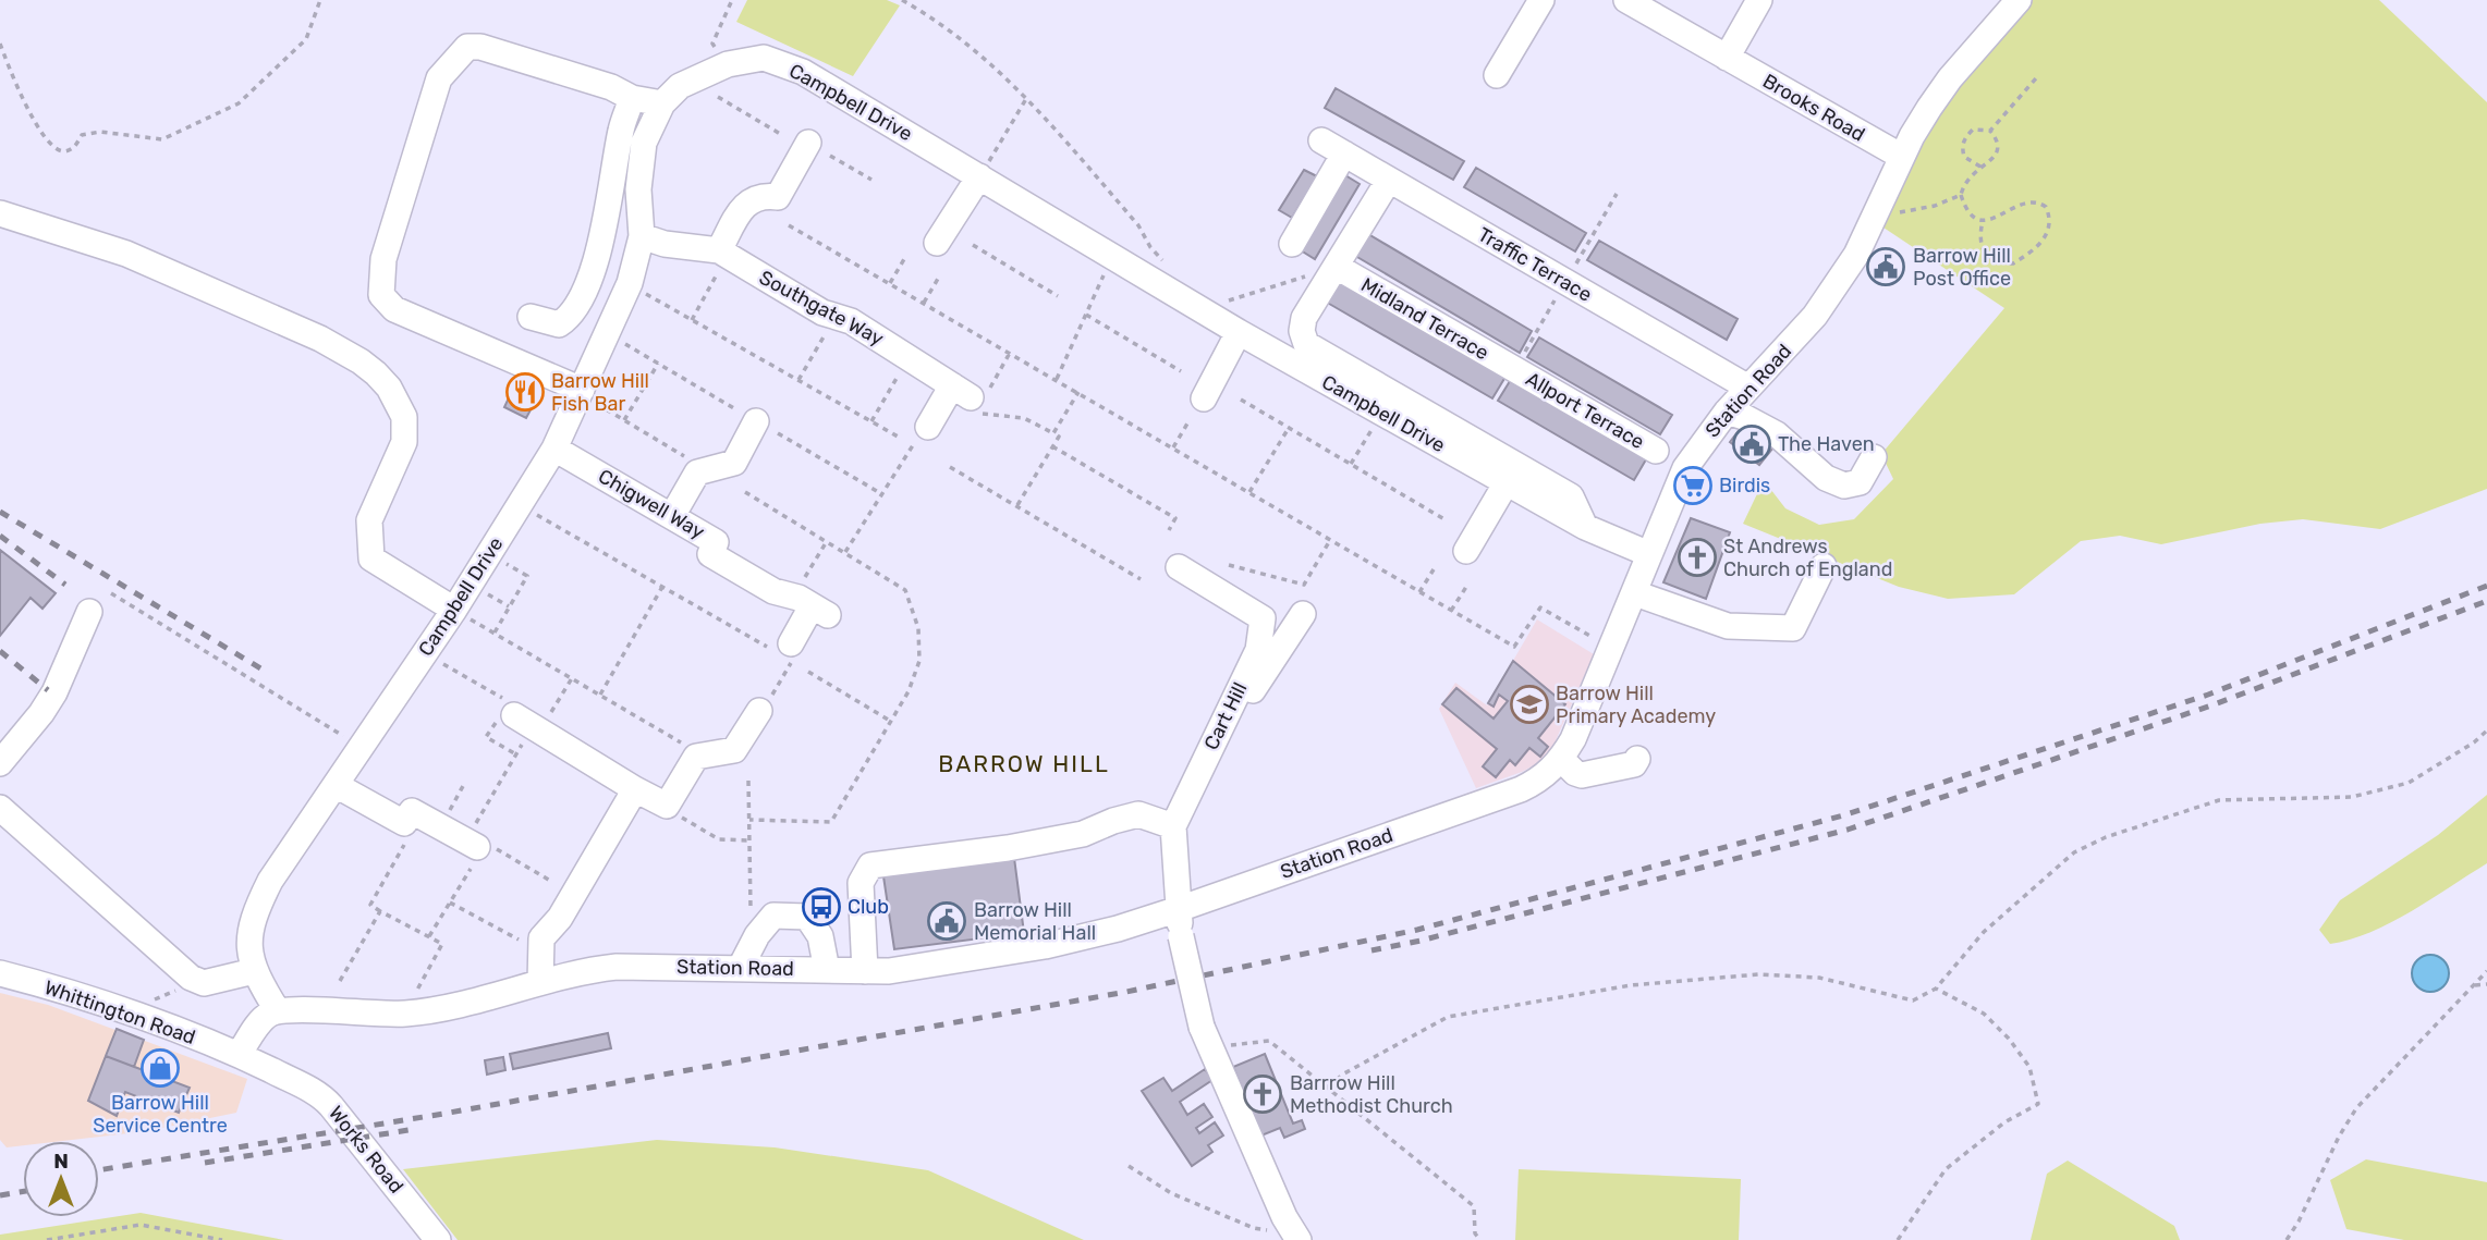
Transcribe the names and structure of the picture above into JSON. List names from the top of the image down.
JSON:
{
  "streets": {
    "street": [
      "Campbell Drive",
      "Brooks Road",
      "Traffic Terrace",
      "Southgate Way",
      "Midland Terrace",
      "Station Road",
      "Allport Terrace",
      "Chigwell Way",
      "Cart Hill",
      "Whittington Road",
      "Works Road"
    ]
  },
  "crossings": [
    ["Campbell Drive", "Southgate Way"],
    ["Campbell Drive", "Station Road"],
    ["Campbell Drive", "Chigwell Way"],
    ["Brooks Road", "Station Road"],
    ["Traffic Terrace", "Station Road"],
    ["Midland Terrace", "Allport Terrace"],
    ["Station Road", "Cart Hill"],
    ["Whittington Road", "Works Road"]
  ],
  "districts": ["BARROW HILL"],
  "places": {
    "public building": ["Barrow Hill Post Office", "The Haven", "Barrow Hill Memorial Hall"],
    "restaurant": ["Barrow Hill Fish Bar"],
    "supermarket": ["Birdis"],
    "church": ["St Andrews Church of England", "Barrrow Hill Methodist Church"],
    "school or university": ["Barrow Hill Primary Academy"],
    "bus stop": ["Club"],
    "shop": ["Barrow Hill Service Centre"]
  },
  "north": "top"
}
